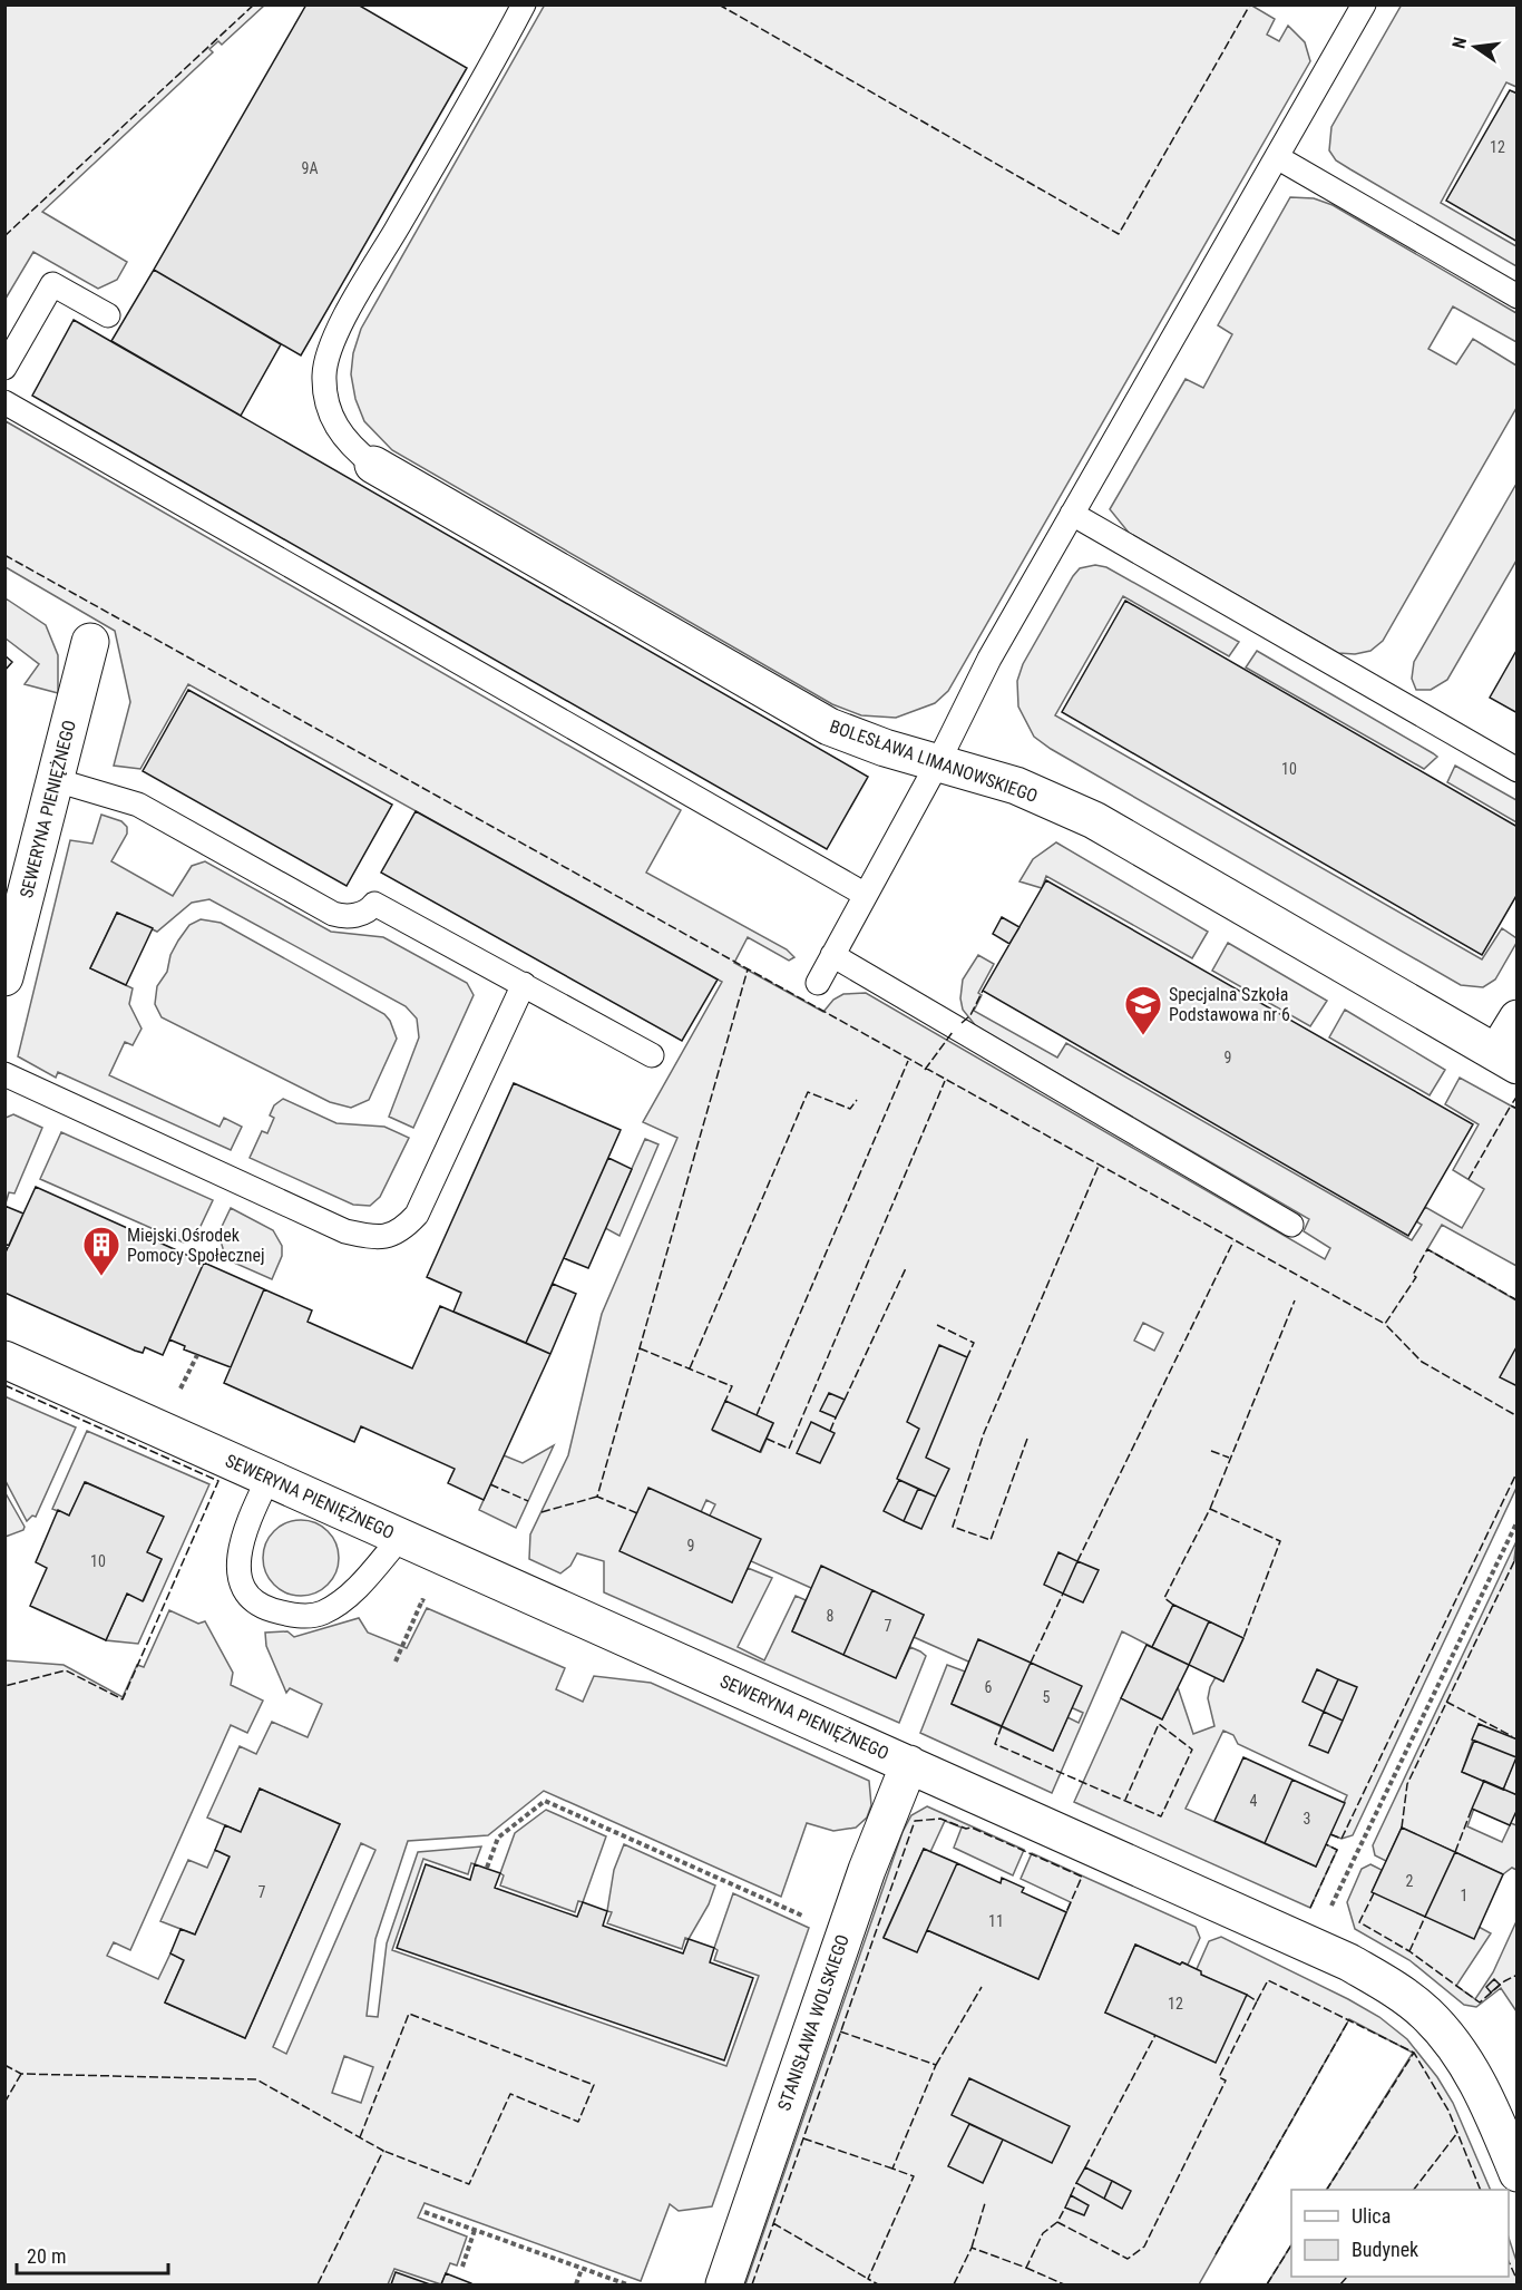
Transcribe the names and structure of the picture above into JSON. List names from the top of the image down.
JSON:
{
  "streets": {
    "street": ["BOLESŁAWA LIMANOWSKIEGO", "SEWERYNA PIENIĘŻNEGO", "STANISŁAWA WOLSKIEGO"]
  },
  "crossings": [
    ["SEWERYNA PIENIĘŻNEGO", "STANISŁAWA WOLSKIEGO"]
  ],
  "places": {
    "school or university": ["Specjalna Szkoła Podstawowa nr 6"],
    "building": ["Miejski Ośrodek Pomocy Społecznej"]
  },
  "house_numbers": [
    "12",
    "9A",
    "10",
    "9",
    "9",
    "10",
    "8",
    "7",
    "6",
    "5",
    "4",
    "3",
    "2",
    "7",
    "1",
    "11",
    "12"
  ],
  "legend": ["Ulica", "Budynek"],
  "scale_bar": "20 m",
  "north": "left"
}
